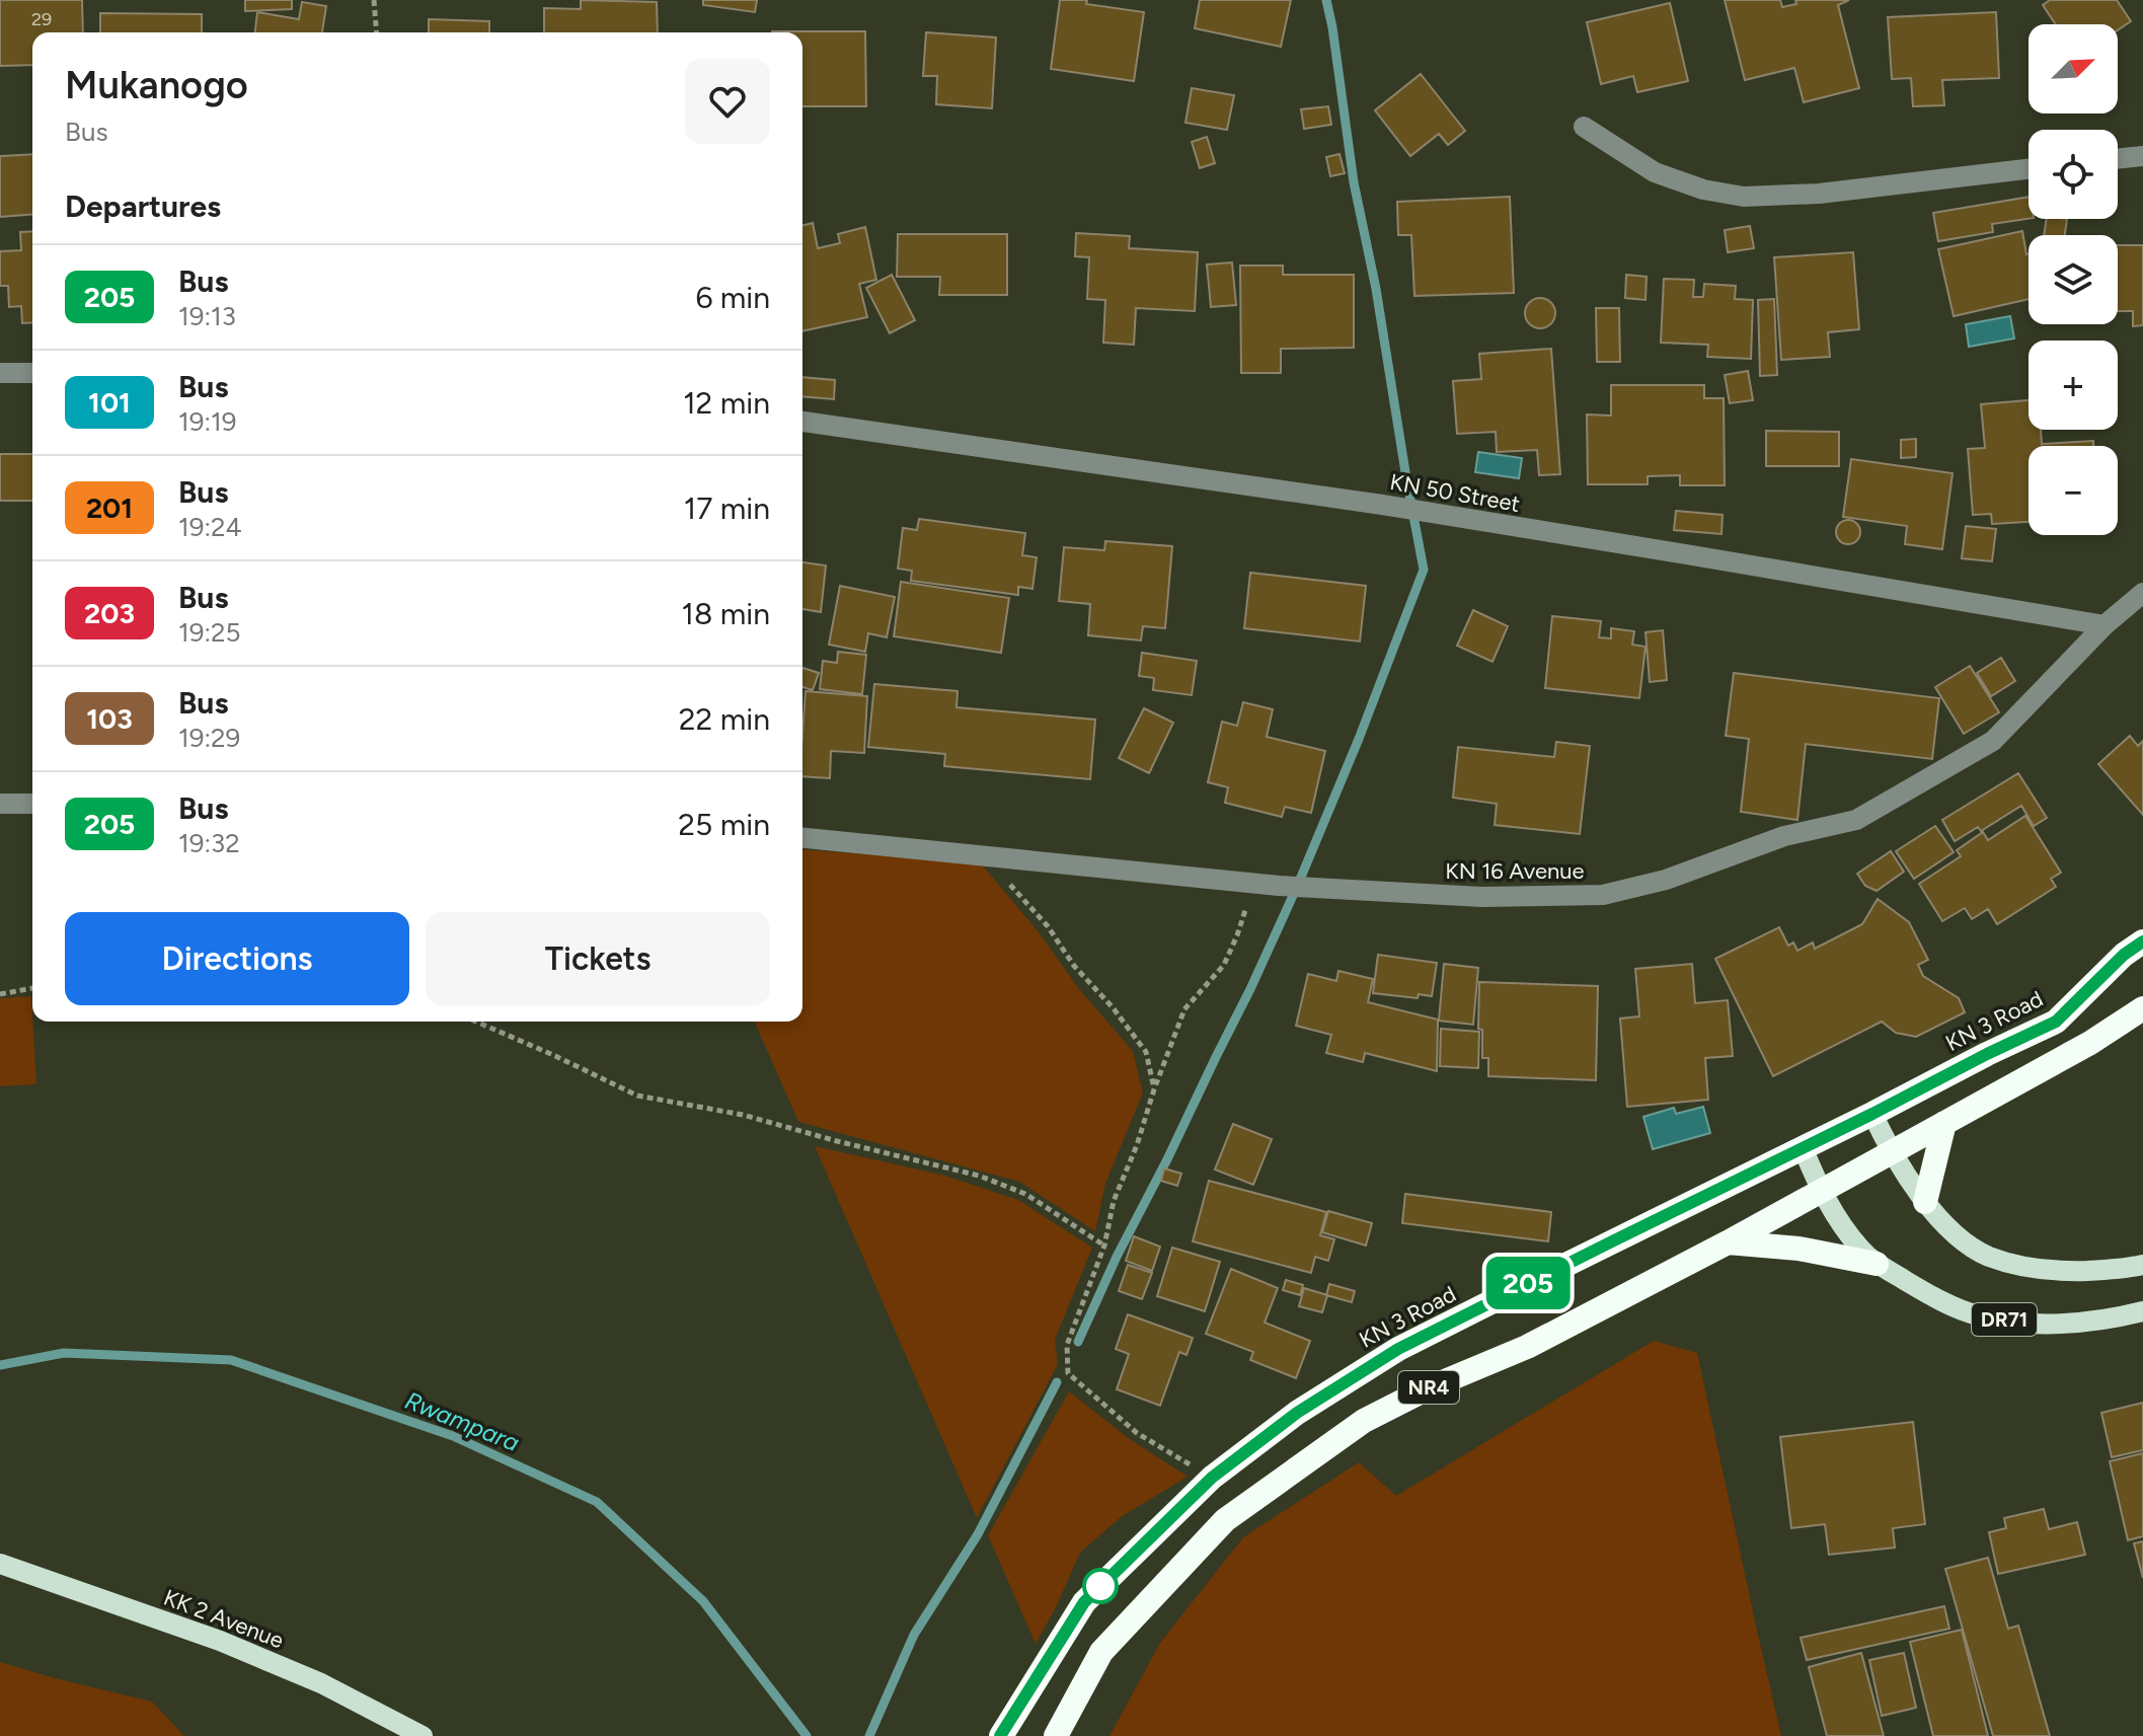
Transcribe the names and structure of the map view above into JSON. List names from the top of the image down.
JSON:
{
  "streets": {
    "highway": ["KN 3 Road", "NR4"],
    "main road": ["DR71", "KK 2 Avenue"],
    "street": ["KN 50 Street", "KN 16 Avenue"]
  },
  "crossings": [
    ["KN 50 Street", "KN 16 Avenue"],
    ["KN 3 Road", "DR71"],
    ["DR71", "NR4"]
  ],
  "water": ["Rwampara"],
  "lines": ["bus line 205"],
  "house_numbers": ["29"],
  "north": "top right",
  "page": {
    "on_map": "205",
    "map_buttons": ["+", "−"],
    "heading": [
      ["Mukanogo", "Bus"],
      "Departures"
    ],
    "list": [
      {
        "mark": "205",
        "name": "Bus",
        "note": "19:13",
        "value": "6 min"
      },
      {
        "mark": "101",
        "name": "Bus",
        "note": "19:19",
        "value": "12 min"
      },
      {
        "mark": "201",
        "name": "Bus",
        "note": "19:24",
        "value": "17 min"
      },
      {
        "mark": "203",
        "name": "Bus",
        "note": "19:25",
        "value": "18 min"
      },
      {
        "mark": "103",
        "name": "Bus",
        "note": "19:29",
        "value": "22 min"
      },
      {
        "mark": "205",
        "name": "Bus",
        "note": "19:32",
        "value": "25 min"
      }
    ],
    "buttons": ["Directions", "Tickets"]
  }
}
